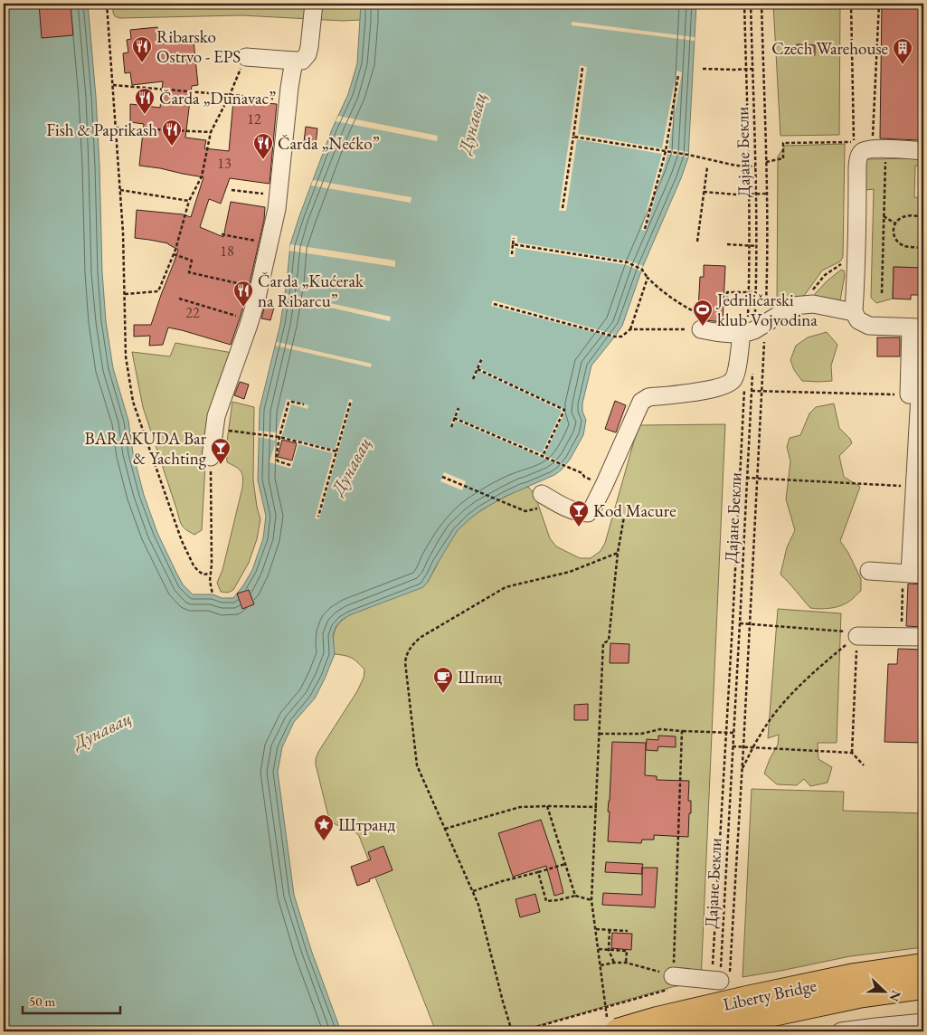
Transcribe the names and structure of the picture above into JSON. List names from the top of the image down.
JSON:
{
  "streets": {
    "highway": ["Liberty Bridge"],
    "path": ["Дајане Бекли"]
  },
  "water": ["Дунавац"],
  "places": {
    "restaurant": [
      "Ribarsko Ostrvo - EPS",
      "Čarda „Dunavac”",
      "Fish & Paprikash",
      "Čarda „Nećko”",
      "Čarda „Kućerak na Ribarcu”"
    ],
    "building": ["Czech Warehouse"],
    "sports": ["Jedriličarski klub Vojvodina"],
    "bar": ["BARAKUDA Bar & Yachting", "Kod Macure"],
    "cafe": ["Шпиц"],
    "place": ["Штранд"]
  },
  "house_numbers": [
    "12",
    "13",
    "18",
    "22"
  ],
  "scale_bar": "50 m",
  "north": "right"
}
